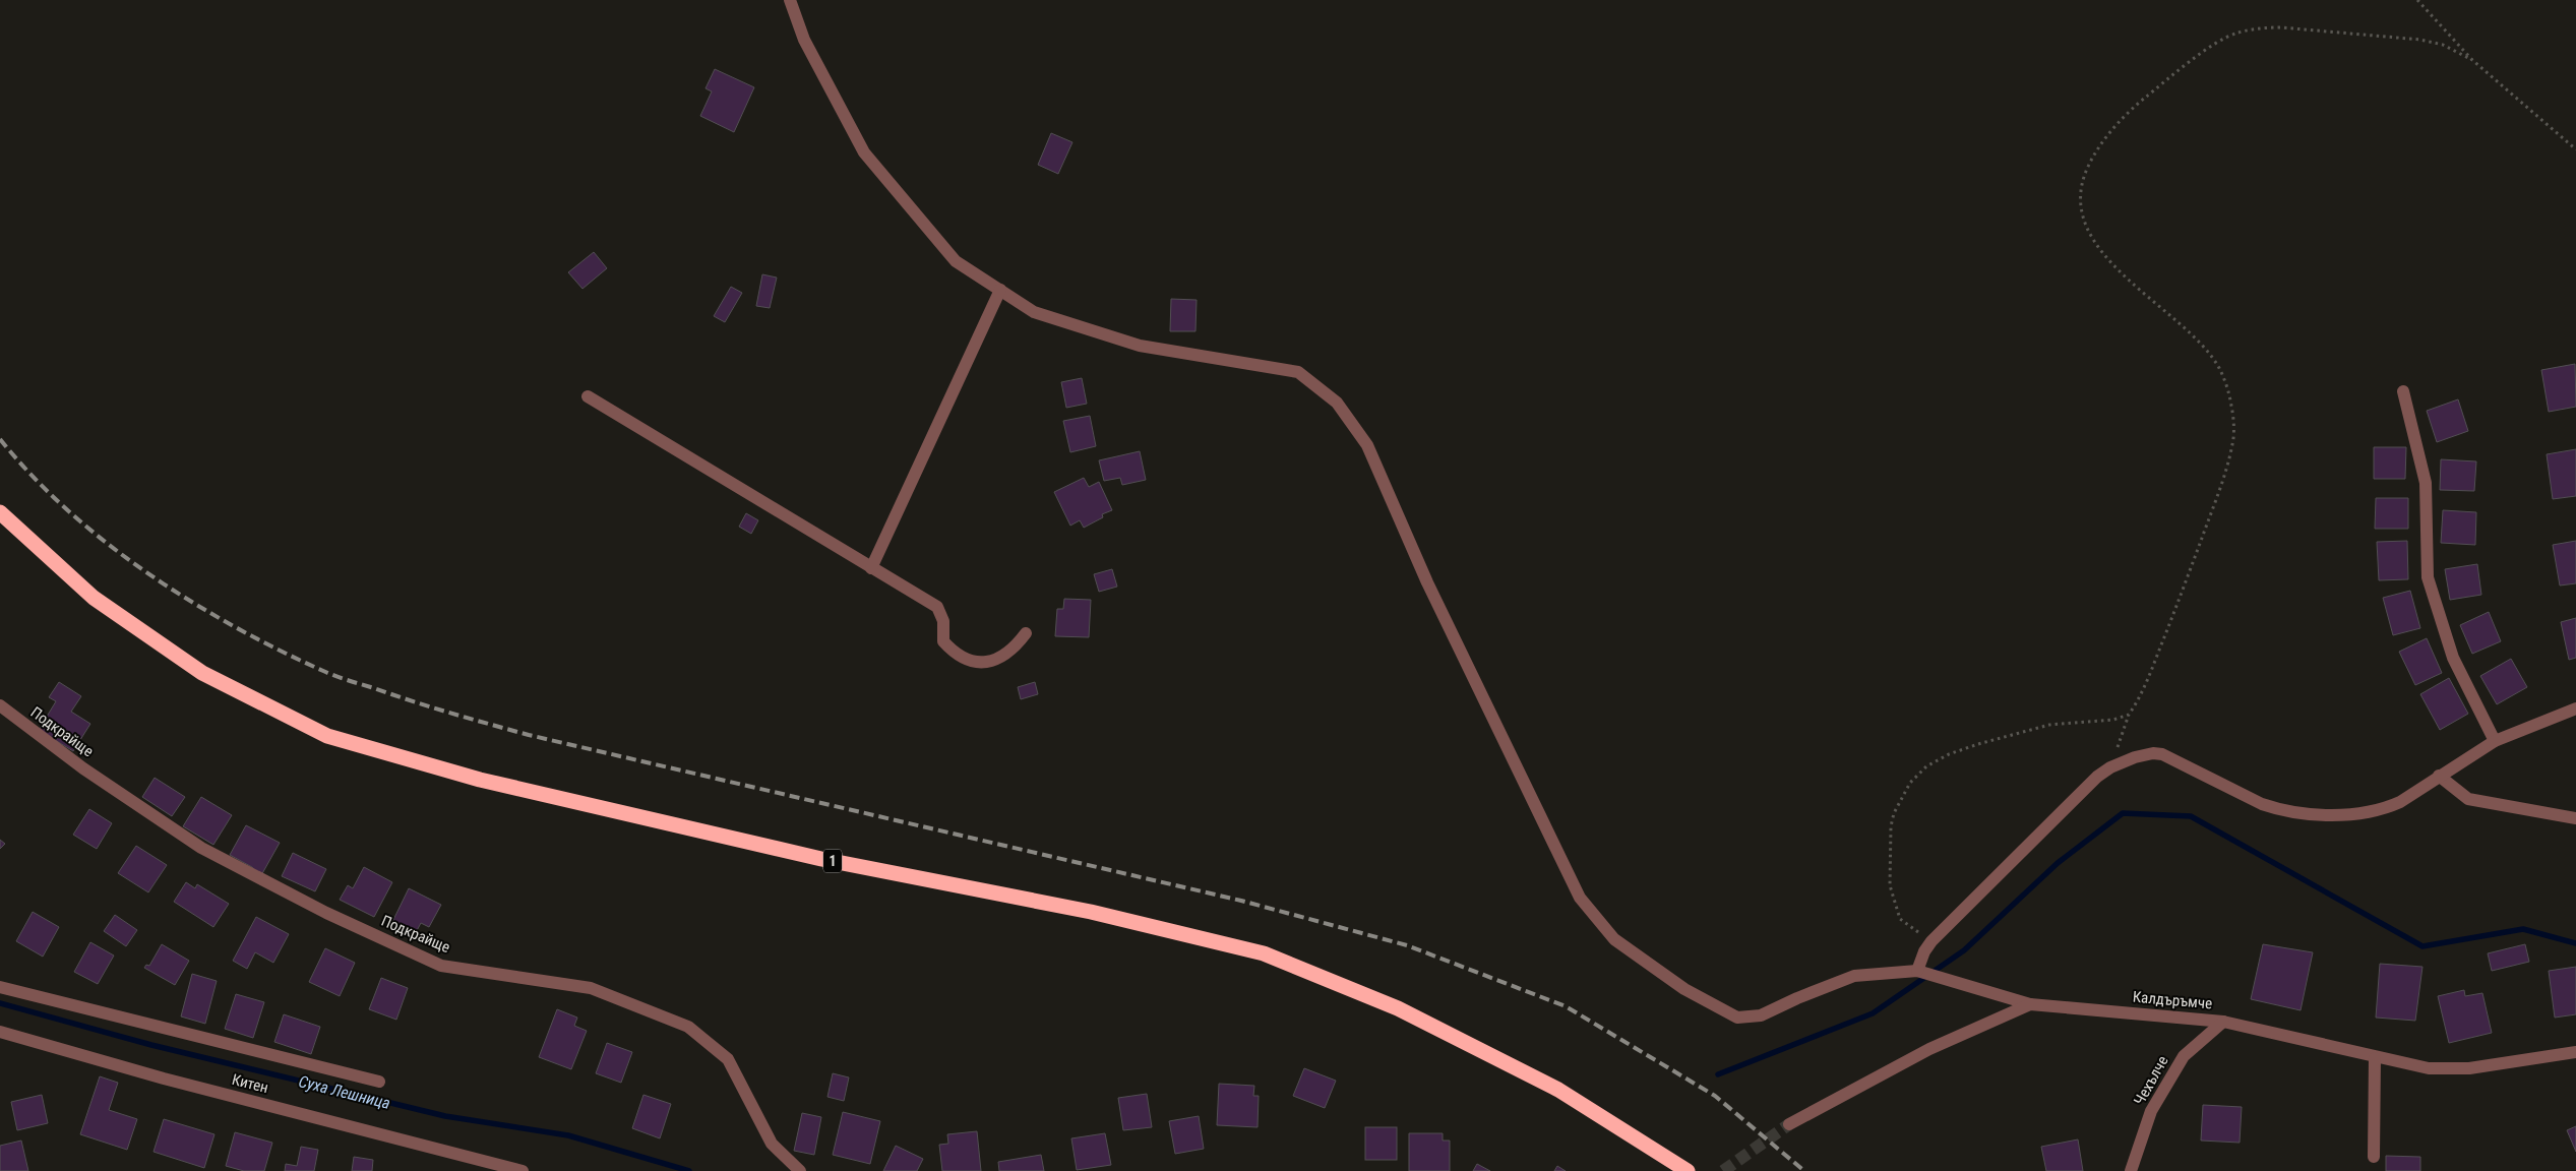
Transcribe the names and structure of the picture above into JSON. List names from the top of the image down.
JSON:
{
  "streets": {
    "highway": ["1"],
    "street": [
      "Подкрайще",
      "Калдъръмче",
      "Чехълче",
      "Китен"
    ]
  },
  "crossings": [
    ["Калдъръмче", "Чехълче"]
  ],
  "water": ["Суха Лешница"]
}
